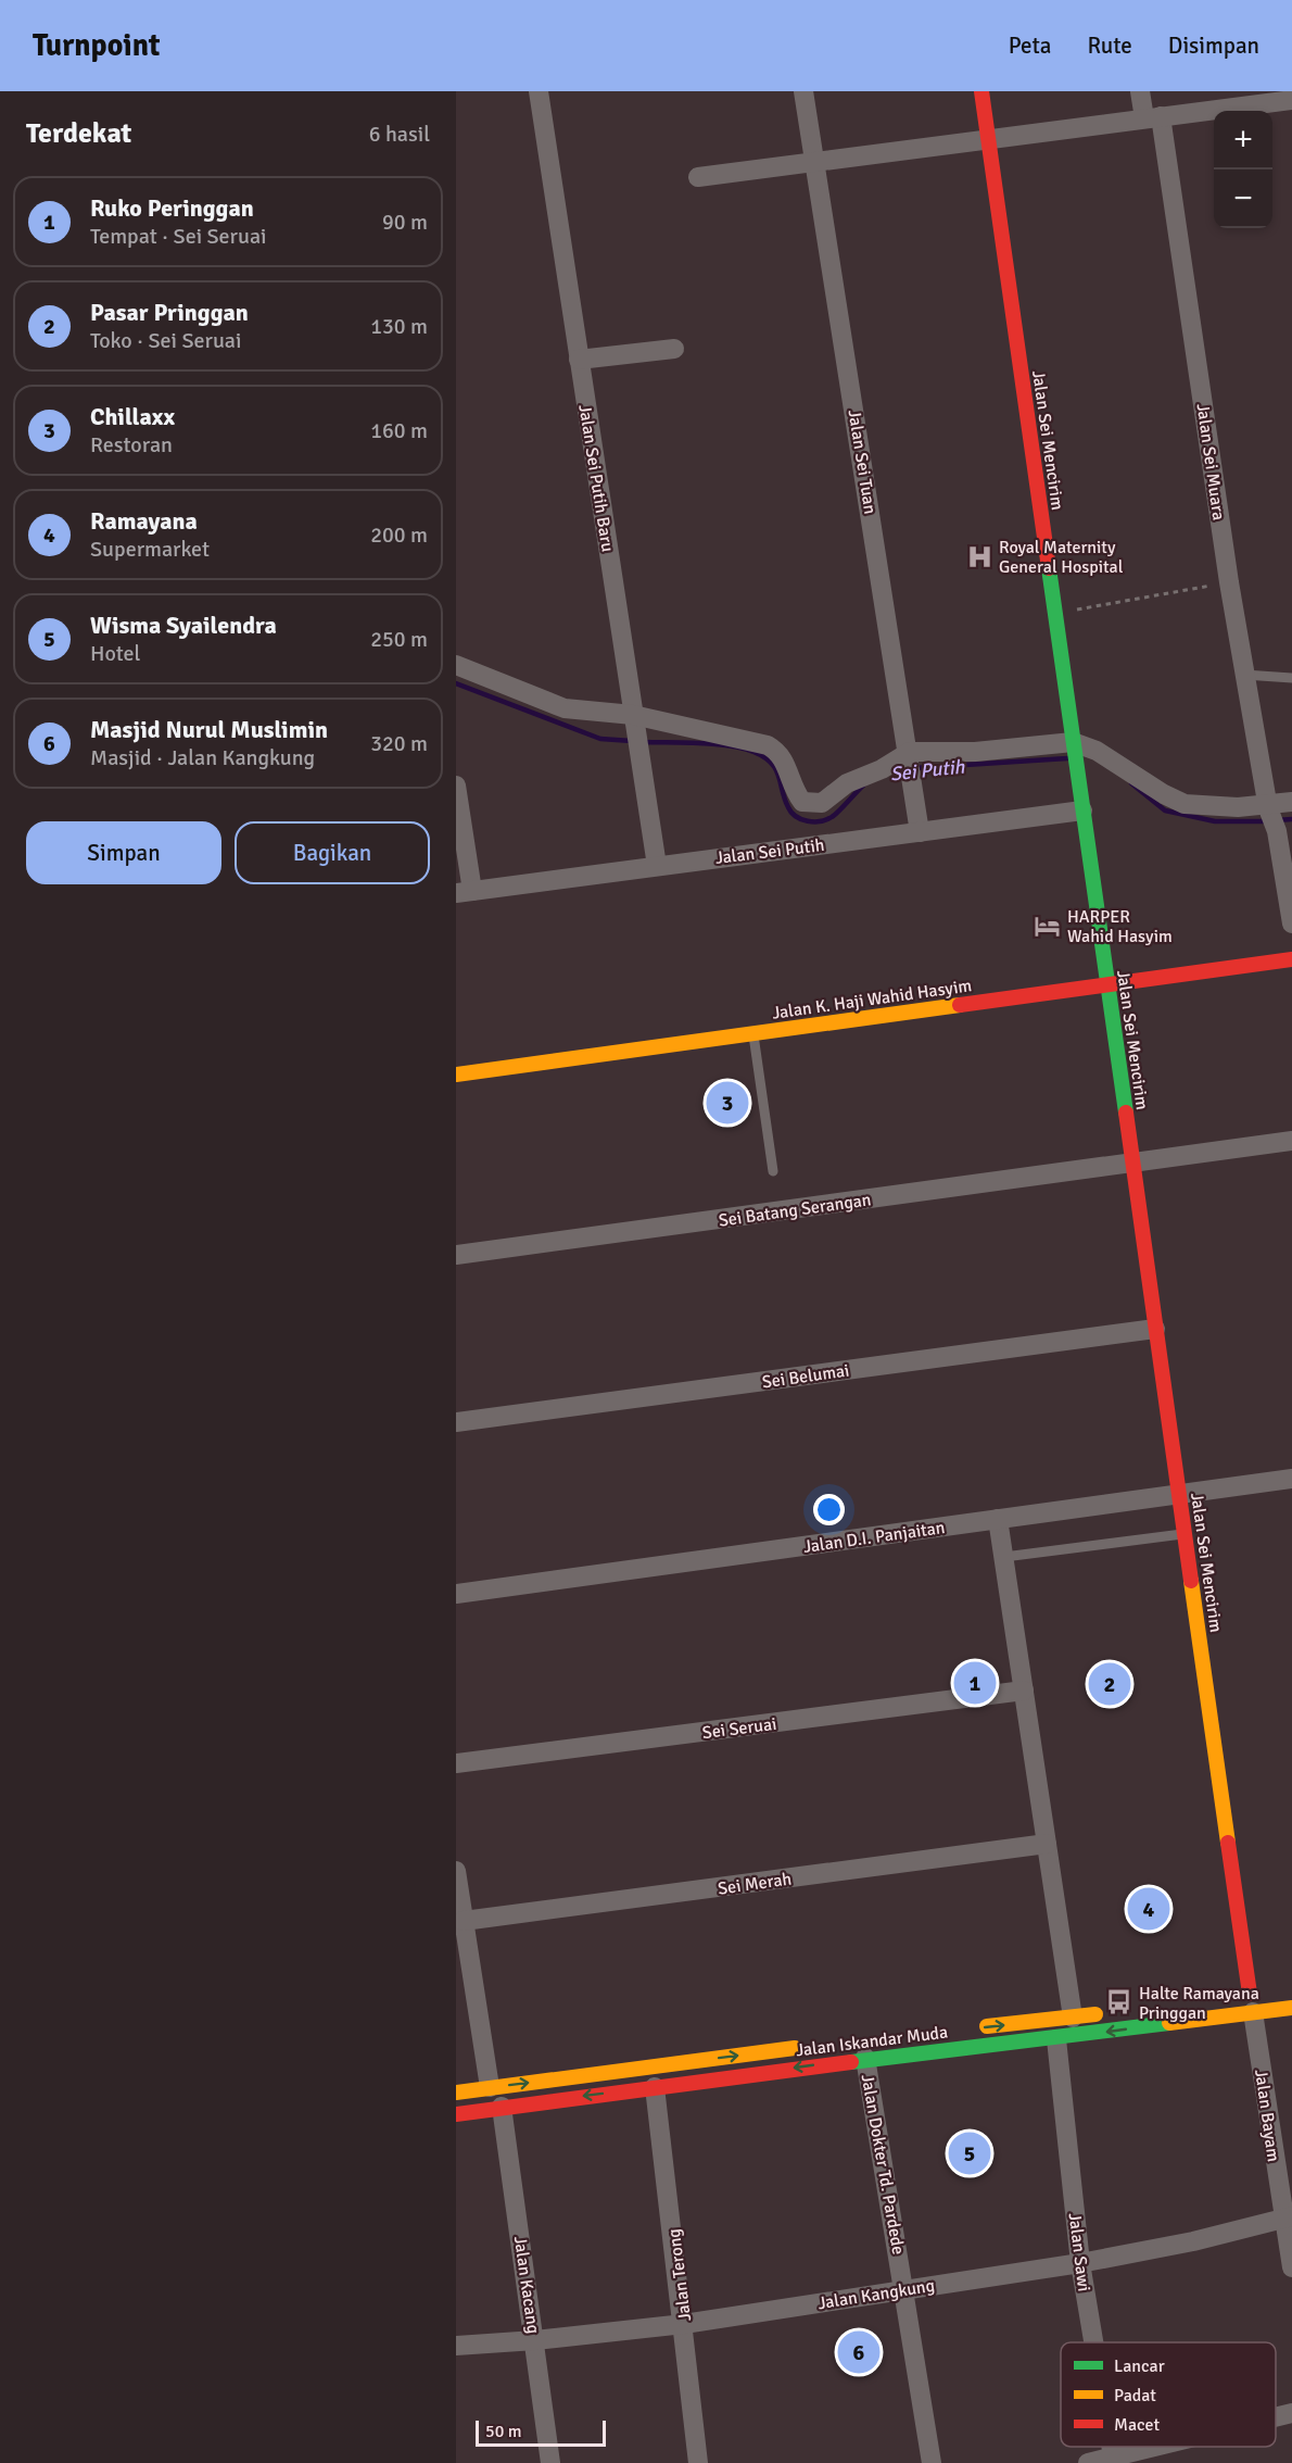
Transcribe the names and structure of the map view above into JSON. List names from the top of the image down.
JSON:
{
  "streets": {
    "street": [
      "Jalan Sei Mencirim",
      "Jalan Sei Tuan",
      "Jalan Sei Muara",
      "Jalan Sei Putih Baru",
      "Jalan Sei Putih",
      "Jalan K. Haji Wahid Hasyim",
      "Sei Batang Serangan",
      "Sei Belumai",
      "Jalan D.I. Panjaitan",
      "Sei Seruai",
      "Sei Merah",
      "Jalan Iskandar Muda",
      "Jalan Bayam",
      "Jalan Dokter Td. Pardede",
      "Jalan Sawi",
      "Jalan Terong",
      "Jalan Kacang",
      "Jalan Kangkung"
    ]
  },
  "crossings": [
    ["Jalan Sei Mencirim", "Jalan Sei Putih"],
    ["Jalan Sei Mencirim", "Jalan K. Haji Wahid Hasyim"],
    ["Jalan Sei Mencirim", "Sei Batang Serangan"],
    ["Jalan Sei Mencirim", "Sei Belumai"],
    ["Jalan Sei Mencirim", "Jalan D.I. Panjaitan"],
    ["Jalan Sei Mencirim", "Jalan Iskandar Muda"],
    ["Jalan Sei Mencirim", "Jalan Bayam"],
    ["Jalan Sei Tuan", "Jalan Sei Putih"],
    ["Jalan Sei Putih Baru", "Jalan Sei Putih"],
    ["Jalan D.I. Panjaitan", "Jalan Sawi"],
    ["Sei Seruai", "Jalan Sawi"],
    ["Sei Merah", "Jalan Sawi"],
    ["Jalan Iskandar Muda", "Jalan Bayam"],
    ["Jalan Iskandar Muda", "Jalan Dokter Td. Pardede"],
    ["Jalan Iskandar Muda", "Jalan Sawi"],
    ["Jalan Iskandar Muda", "Jalan Terong"],
    ["Jalan Iskandar Muda", "Jalan Kacang"],
    ["Jalan Bayam", "Jalan Kangkung"],
    ["Jalan Dokter Td. Pardede", "Jalan Kangkung"],
    ["Jalan Sawi", "Jalan Kangkung"],
    ["Jalan Terong", "Jalan Kangkung"],
    ["Jalan Kacang", "Jalan Kangkung"]
  ],
  "water": ["Sei Putih"],
  "places": {
    "hospital": ["Royal Maternity General Hospital"],
    "hotel": ["HARPER Wahid Hasyim"],
    "bus stop": ["Halte Ramayana Pringgan"]
  },
  "legend": ["Lancar", "Padat", "Macet"],
  "scale_bar": "50 m",
  "page": {
    "header": "Turnpoint",
    "nav": ["Peta", "Rute", "Disimpan"],
    "heading": ["Terdekat", "6 hasil"],
    "map_buttons": ["+", "−"],
    "list": [
      {
        "mark": "1",
        "name": "Ruko Peringgan",
        "note": "Tempat · Sei Seruai",
        "value": "90 m"
      },
      {
        "mark": "2",
        "name": "Pasar Pringgan",
        "note": "Toko · Sei Seruai",
        "value": "130 m"
      },
      {
        "mark": "3",
        "name": "Chillaxx",
        "note": "Restoran",
        "value": "160 m"
      },
      {
        "mark": "4",
        "name": "Ramayana",
        "note": "Supermarket",
        "value": "200 m"
      },
      {
        "mark": "5",
        "name": "Wisma Syailendra",
        "note": "Hotel",
        "value": "250 m"
      },
      {
        "mark": "6",
        "name": "Masjid Nurul Muslimin",
        "note": "Masjid · Jalan Kangkung",
        "value": "320 m"
      }
    ],
    "buttons": ["Simpan", "Bagikan"],
    "pins": [
      "3",
      "1",
      "2",
      "4",
      "5",
      "6"
    ],
    "scale": "50 m"
  }
}
